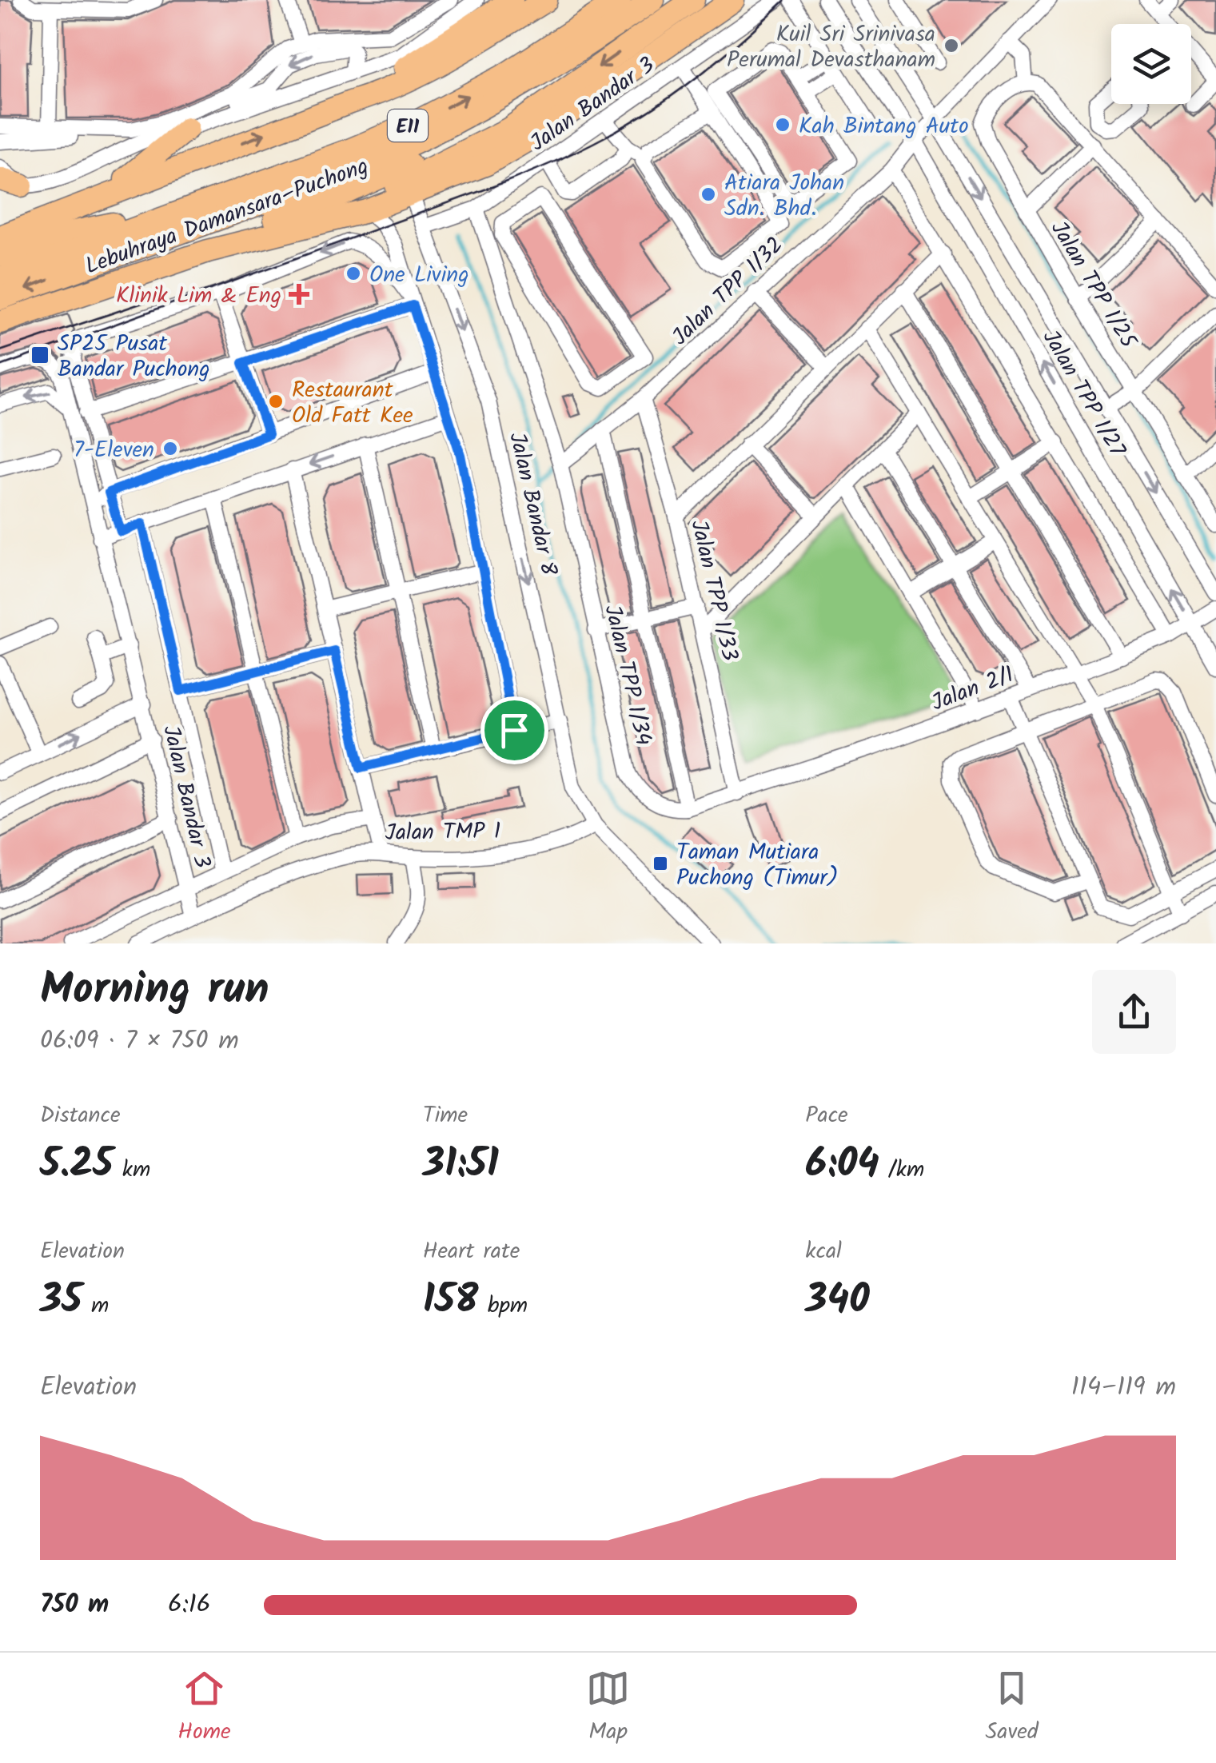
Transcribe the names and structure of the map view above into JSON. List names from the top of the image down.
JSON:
{
  "streets": {
    "highway": ["E11", "Lebuhraya Damansara–Puchong"],
    "street": [
      "Jalan Bandar 3",
      "Jalan TPP 1/25",
      "Jalan TPP 1/32",
      "Jalan TPP 1/27",
      "Jalan Bandar 8",
      "Jalan TPP 1/33",
      "Jalan TPP 1/34",
      "Jalan 2/1",
      "Jalan TMP 1"
    ]
  },
  "crossings": [
    ["Jalan Bandar 3", "Jalan Bandar 8"],
    ["Jalan Bandar 3", "Jalan TPP 1/34"],
    ["Jalan Bandar 3", "Jalan TMP 1"],
    ["Jalan TPP 1/32", "Jalan TPP 1/27"],
    ["Jalan TPP 1/32", "Jalan TPP 1/33"],
    ["Jalan TPP 1/32", "Jalan TPP 1/34"],
    ["Jalan TPP 1/27", "Jalan 2/1"],
    ["Jalan Bandar 8", "Jalan TMP 1"],
    ["Jalan TPP 1/33", "Jalan 2/1"]
  ],
  "places": {
    "other": [
      "Kuil Sri Srinivasa Perumal Devasthanam",
      "Kah Bintang Auto",
      "Atiara Johan Sdn. Bhd.",
      "One Living",
      "Restaurant Old Fatt Kee",
      "7-Eleven"
    ],
    "health": ["Klinik Lim & Eng"],
    "transit": ["SP25 Pusat Bandar Puchong", "Taman Mutiara Puchong (Timur)"]
  },
  "page": {
    "heading": ["Morning run", "06:09 · 7 × 750 m"],
    "stats": [
      ["Distance", "5.25 km"],
      ["Time", "31:51"],
      ["Pace", "6:04 /km"],
      ["Elevation", "35 m"],
      ["Heart rate", "158 bpm"],
      ["kcal", "340"]
    ],
    "chart": ["Elevation", "114–119 m"],
    "list": [
      {
        "name": "750 m",
        "note": "6:16"
      }
    ],
    "tabs": ["Home", "Map", "Saved"]
  }
}
